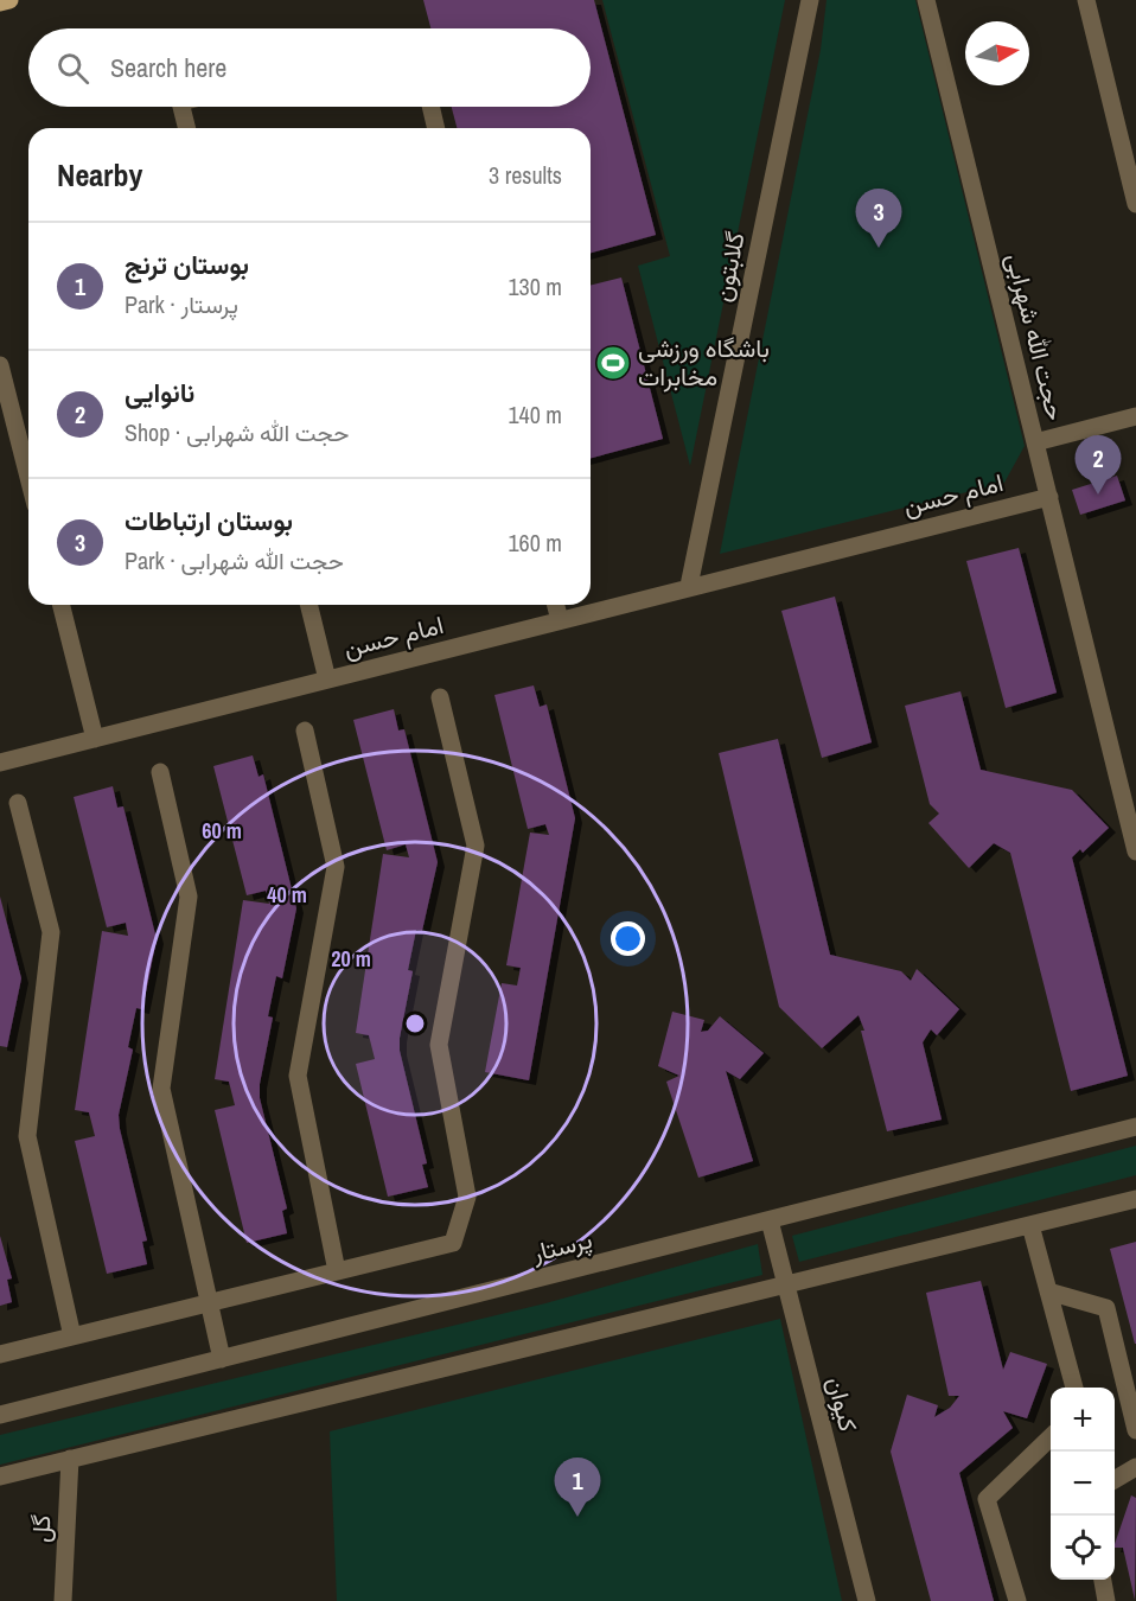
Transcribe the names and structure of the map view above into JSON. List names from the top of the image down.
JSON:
{
  "streets": {
    "street": [
      "گلابتون",
      "حجت الله شهرابی",
      "امام حسن",
      "پرستار",
      "کیوان",
      "گل"
    ]
  },
  "crossings": [
    ["گلابتون", "امام حسن"],
    ["حجت الله شهرابی", "امام حسن"],
    ["پرستار", "کیوان"]
  ],
  "places": {
    "sports": ["باشگاه ورزشی مخابرات"]
  },
  "north": "right",
  "page": {
    "search": "Search here",
    "heading": ["Nearby", "3 results"],
    "pins": ["3", "2", "1"],
    "list": [
      {
        "mark": "1",
        "name": "بوستان ترنج",
        "note": "Park · پرستار",
        "value": "130 m"
      },
      {
        "mark": "2",
        "name": "نانوایی",
        "note": "Shop · حجت الله شهرابی",
        "value": "140 m"
      },
      {
        "mark": "3",
        "name": "بوستان ارتباطات",
        "note": "Park · حجت الله شهرابی",
        "value": "160 m"
      }
    ],
    "map_buttons": ["+", "−"]
  },
  "rings": ["60 m", "40 m", "20 m"]
}
